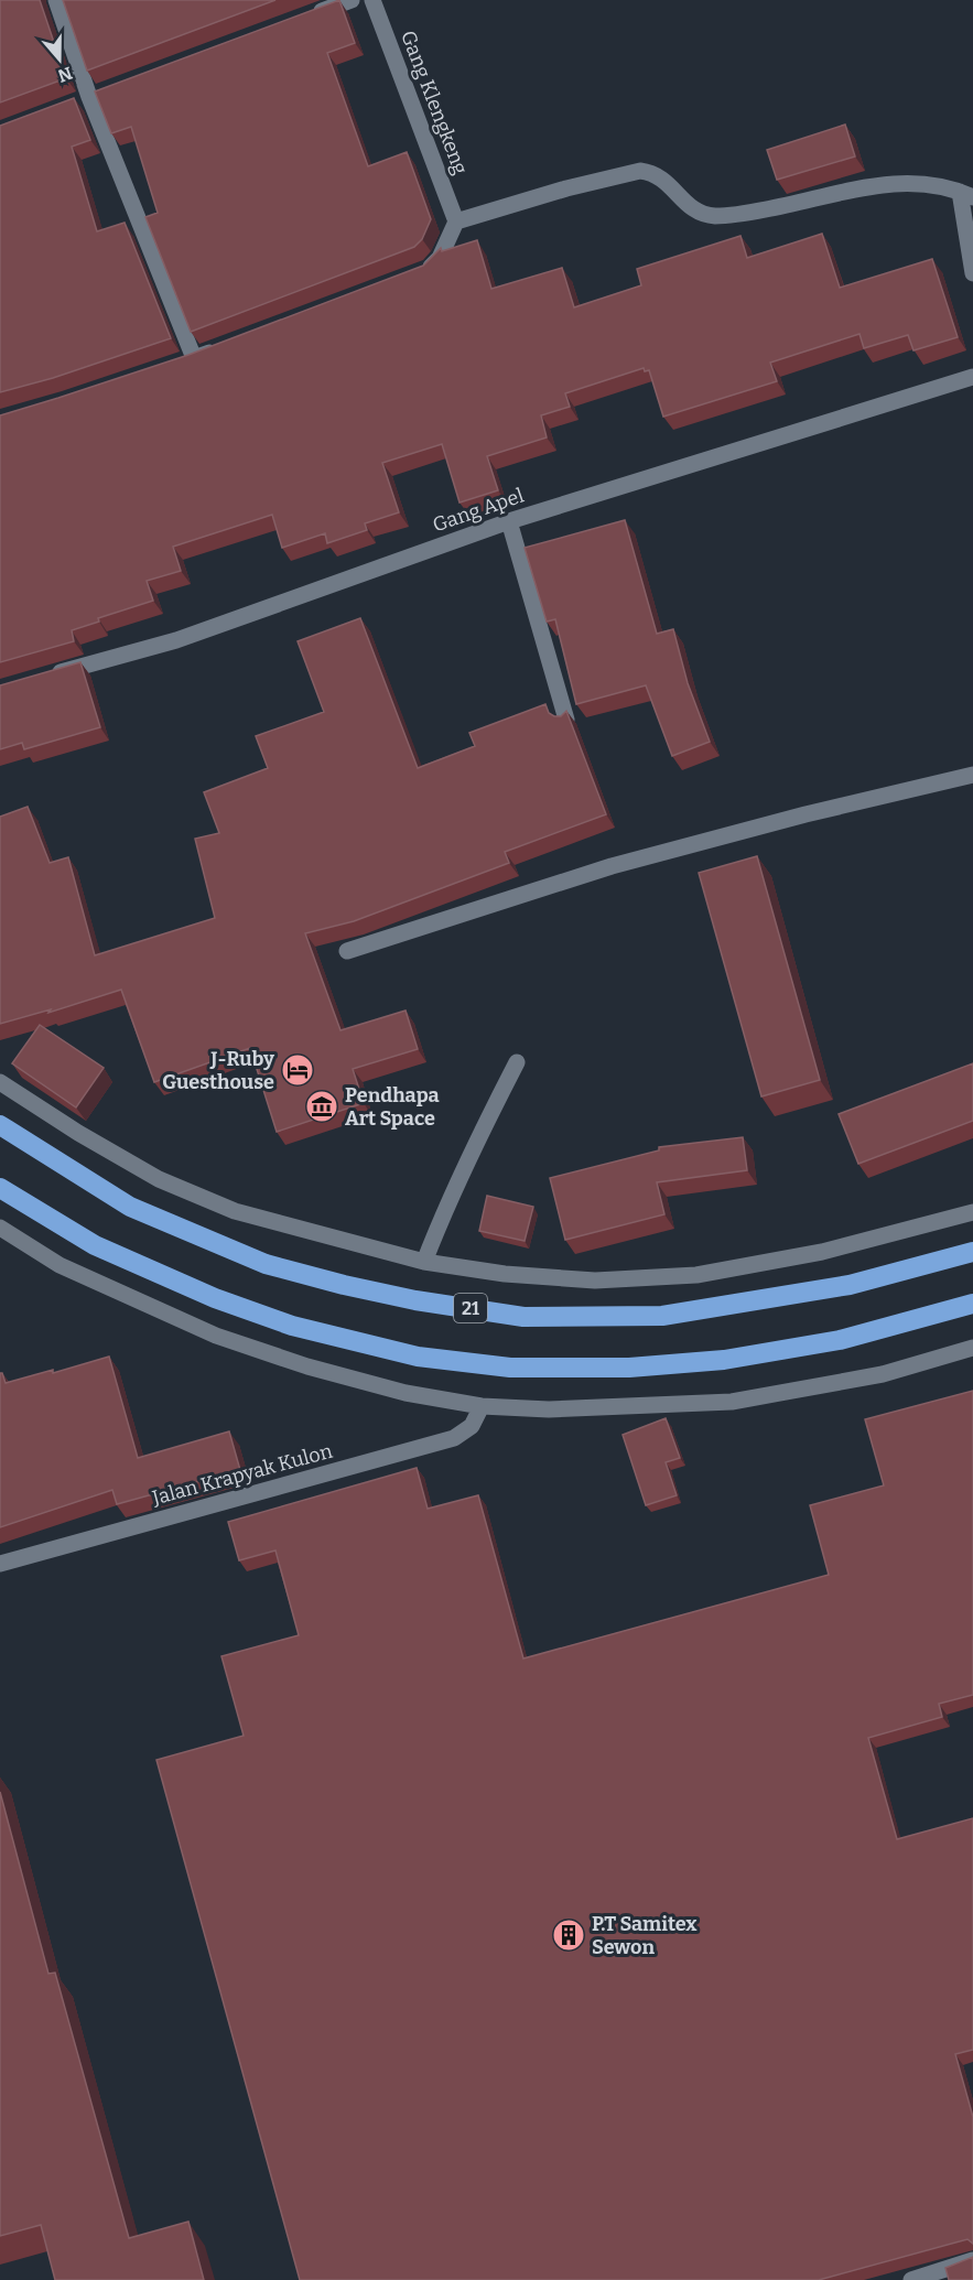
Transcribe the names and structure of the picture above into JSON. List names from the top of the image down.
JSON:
{
  "streets": {
    "highway": ["21"],
    "street": ["Gang Klengkeng", "Gang Apel", "Jalan Krapyak Kulon"]
  },
  "places": {
    "hotel": ["J-Ruby Guesthouse"],
    "museum": ["Pendhapa Art Space"],
    "building": ["P.T Samitex Sewon"]
  },
  "north": "bottom"
}
